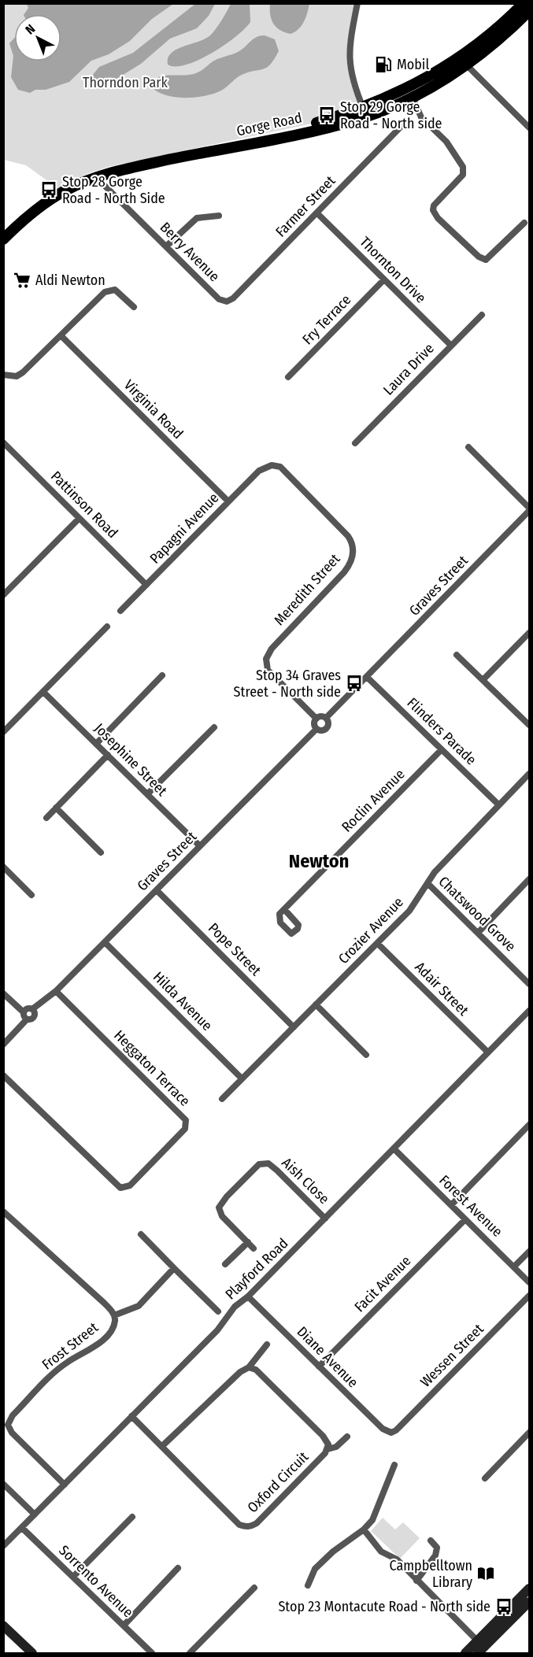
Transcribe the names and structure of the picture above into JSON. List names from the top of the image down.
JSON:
{
  "streets": {
    "main road": ["Gorge Road"],
    "street": [
      "Farmer Street",
      "Berry Avenue",
      "Thornton Drive",
      "Fry Terrace",
      "Laura Drive",
      "Virginia Road",
      "Pattinson Road",
      "Papagni Avenue",
      "Graves Street",
      "Meredith Street",
      "Flinders Parade",
      "Josephine Street",
      "Roclin Avenue",
      "Chatswood Grove",
      "Crozier Avenue",
      "Pope Street",
      "Adair Street",
      "Hilda Avenue",
      "Heggaton Terrace",
      "Aish Close",
      "Forest Avenue",
      "Playford Road",
      "Facit Avenue",
      "Frost Street",
      "Wessen Street",
      "Diane Avenue",
      "Oxford Circuit",
      "Sorrento Avenue"
    ]
  },
  "crossings": [
    ["Gorge Road", "Berry Avenue"],
    ["Farmer Street", "Berry Avenue"],
    ["Farmer Street", "Thornton Drive"],
    ["Thornton Drive", "Fry Terrace"],
    ["Thornton Drive", "Laura Drive"],
    ["Virginia Road", "Papagni Avenue"],
    ["Pattinson Road", "Papagni Avenue"],
    ["Papagni Avenue", "Meredith Street"],
    ["Graves Street", "Meredith Street"],
    ["Graves Street", "Flinders Parade"],
    ["Graves Street", "Josephine Street"],
    ["Graves Street", "Pope Street"],
    ["Graves Street", "Hilda Avenue"],
    ["Graves Street", "Heggaton Terrace"],
    ["Flinders Parade", "Roclin Avenue"],
    ["Flinders Parade", "Crozier Avenue"],
    ["Chatswood Grove", "Crozier Avenue"],
    ["Crozier Avenue", "Pope Street"],
    ["Crozier Avenue", "Adair Street"],
    ["Crozier Avenue", "Hilda Avenue"],
    ["Adair Street", "Playford Road"],
    ["Aish Close", "Playford Road"],
    ["Forest Avenue", "Playford Road"],
    ["Forest Avenue", "Facit Avenue"],
    ["Playford Road", "Frost Street"],
    ["Playford Road", "Diane Avenue"],
    ["Playford Road", "Oxford Circuit"],
    ["Playford Road", "Sorrento Avenue"],
    ["Facit Avenue", "Diane Avenue"],
    ["Wessen Street", "Diane Avenue"]
  ],
  "districts": ["Newton"],
  "parks": ["Thorndon Park"],
  "places": {
    "fuel station": ["Mobil"],
    "bus stop": [
      "Stop 29 Gorge Road - North side",
      "Stop 28 Gorge Road - North Side",
      "Stop 34 Graves Street - North side",
      "Stop 23 Montacute Road - North side"
    ],
    "supermarket": ["Aldi Newton"],
    "library": ["Campbelltown Library"]
  },
  "north": "top left"
}
